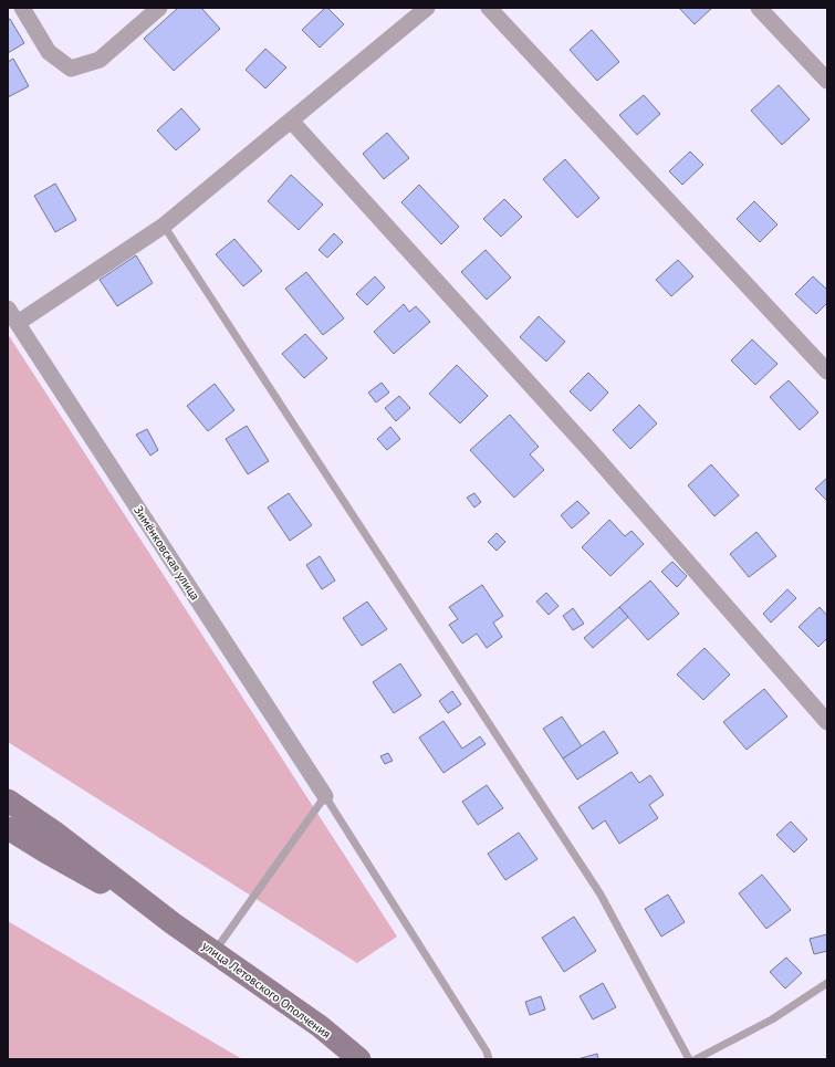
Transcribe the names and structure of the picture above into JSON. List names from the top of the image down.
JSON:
{
  "streets": {
    "main road": ["улица Летовского Ополчения"],
    "street": ["Зимёнковская улица"]
  }
}
